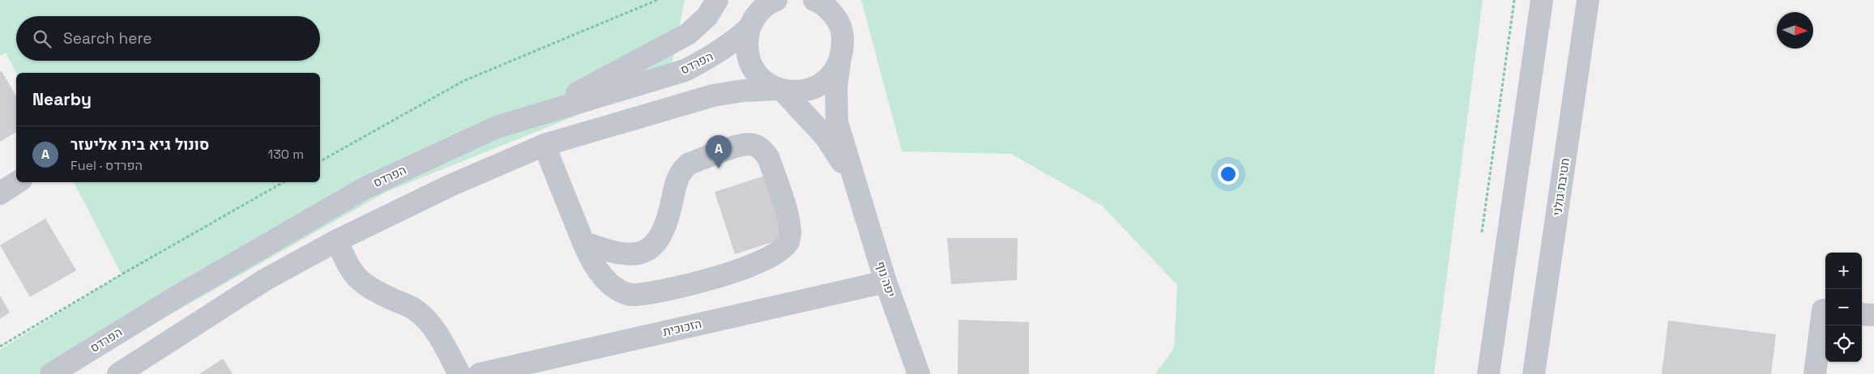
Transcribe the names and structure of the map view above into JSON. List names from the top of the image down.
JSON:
{
  "streets": {
    "street": [
      "הפרדס",
      "חטיבת גולני",
      "יפה נוף",
      "הזכוכית"
    ]
  },
  "crossings": [
    ["הפרדס", "יפה נוף"],
    ["יפה נוף", "הזכוכית"]
  ],
  "north": "right",
  "page": {
    "search": "Search here",
    "heading": "Nearby",
    "list": [
      {
        "mark": "A",
        "name": "סונול גיא בית אליעזר",
        "note": "Fuel · הפרדס",
        "value": "130 m"
      }
    ],
    "pins": "A",
    "map_buttons": ["+", "−"]
  }
}
